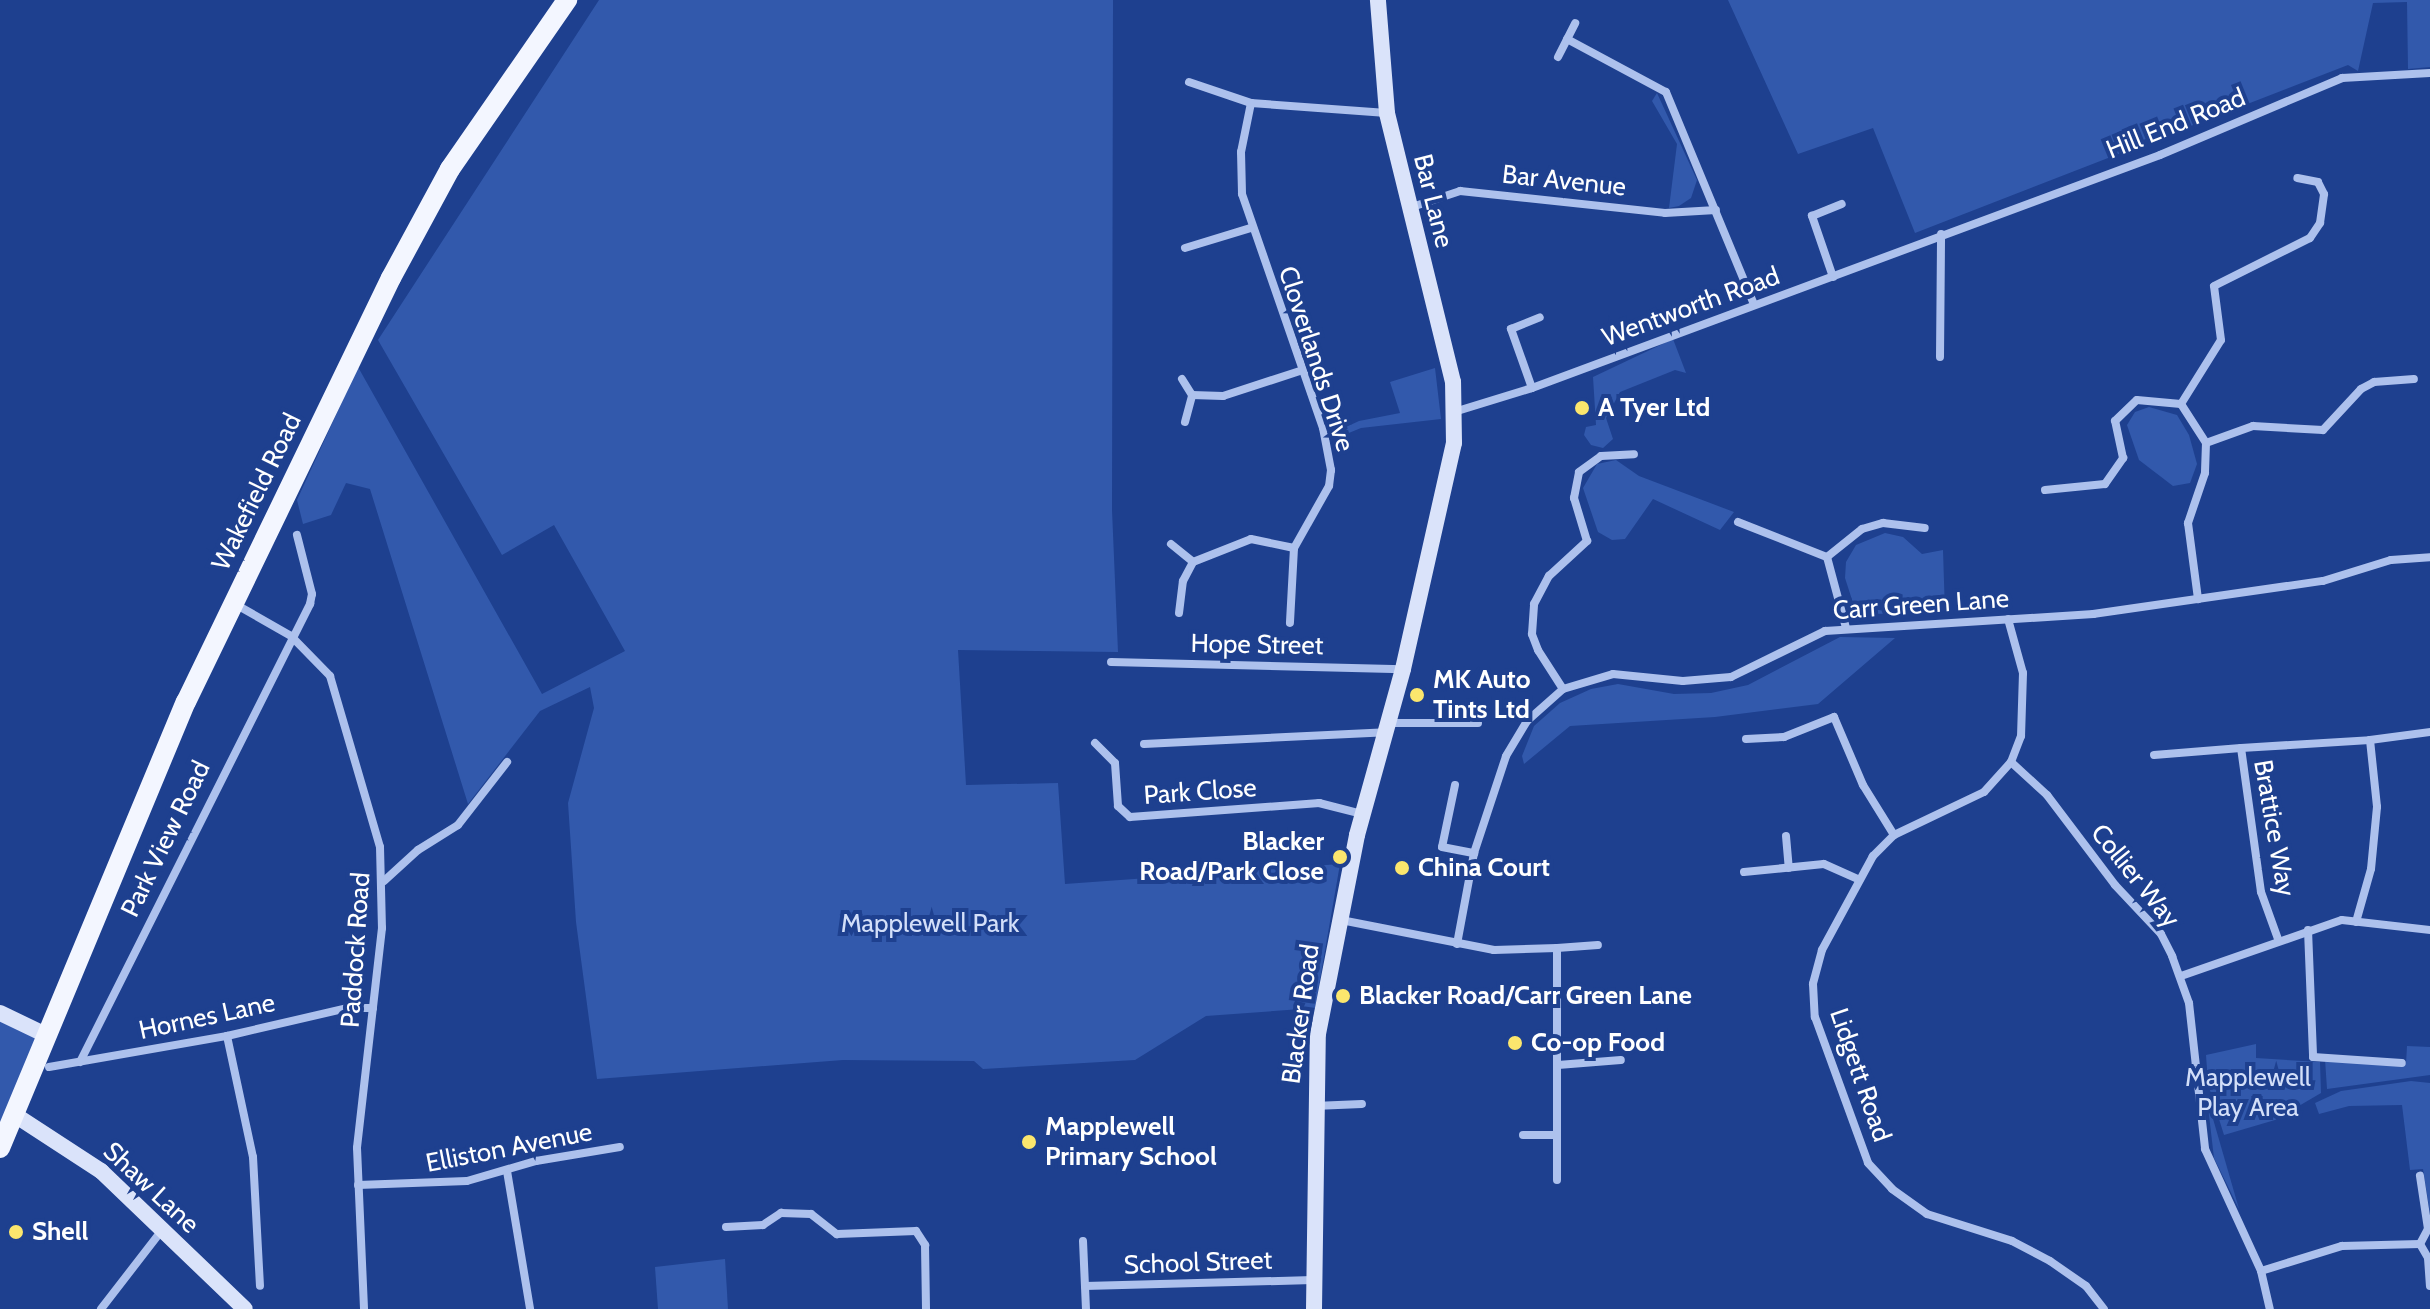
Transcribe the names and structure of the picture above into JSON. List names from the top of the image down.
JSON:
{
  "streets": {
    "main road": [
      "Bar Lane",
      "Wakefield Road",
      "Blacker Road",
      "Shaw Lane"
    ],
    "street": [
      "Hill End Road",
      "Bar Avenue",
      "Wentworth Road",
      "Cloverlands Drive",
      "Carr Green Lane",
      "Hope Street",
      "Park Close",
      "Brattice Way",
      "Park View Road",
      "Collier Way",
      "Paddock Road",
      "Hornes Lane",
      "Lidgett Road",
      "Elliston Avenue",
      "School Street"
    ]
  },
  "crossings": [
    ["Hill End Road", "Wentworth Road"],
    ["Bar Avenue", "Bar Lane"],
    ["Bar Lane", "Wentworth Road"],
    ["Bar Lane", "Blacker Road"],
    ["Wentworth Road", "Blacker Road"],
    ["Wakefield Road", "Paddock Road"],
    ["Wakefield Road", "Shaw Lane"],
    ["Carr Green Lane", "Lidgett Road"],
    ["Hope Street", "Blacker Road"],
    ["Park Close", "Blacker Road"],
    ["Park View Road", "Paddock Road"],
    ["Park View Road", "Hornes Lane"],
    ["Collier Way", "Lidgett Road"],
    ["Paddock Road", "Hornes Lane"],
    ["Paddock Road", "Elliston Avenue"],
    ["Blacker Road", "School Street"]
  ],
  "parks": ["Mapplewell Park", "Mapplewell Play Area"],
  "places": [
    "A Tyer Ltd",
    "MK Auto Tints Ltd",
    "Blacker Road/Park Close",
    "China Court",
    "Blacker Road/Carr Green Lane",
    "Co-op Food",
    "Mapplewell Primary School",
    "Shell"
  ]
}
